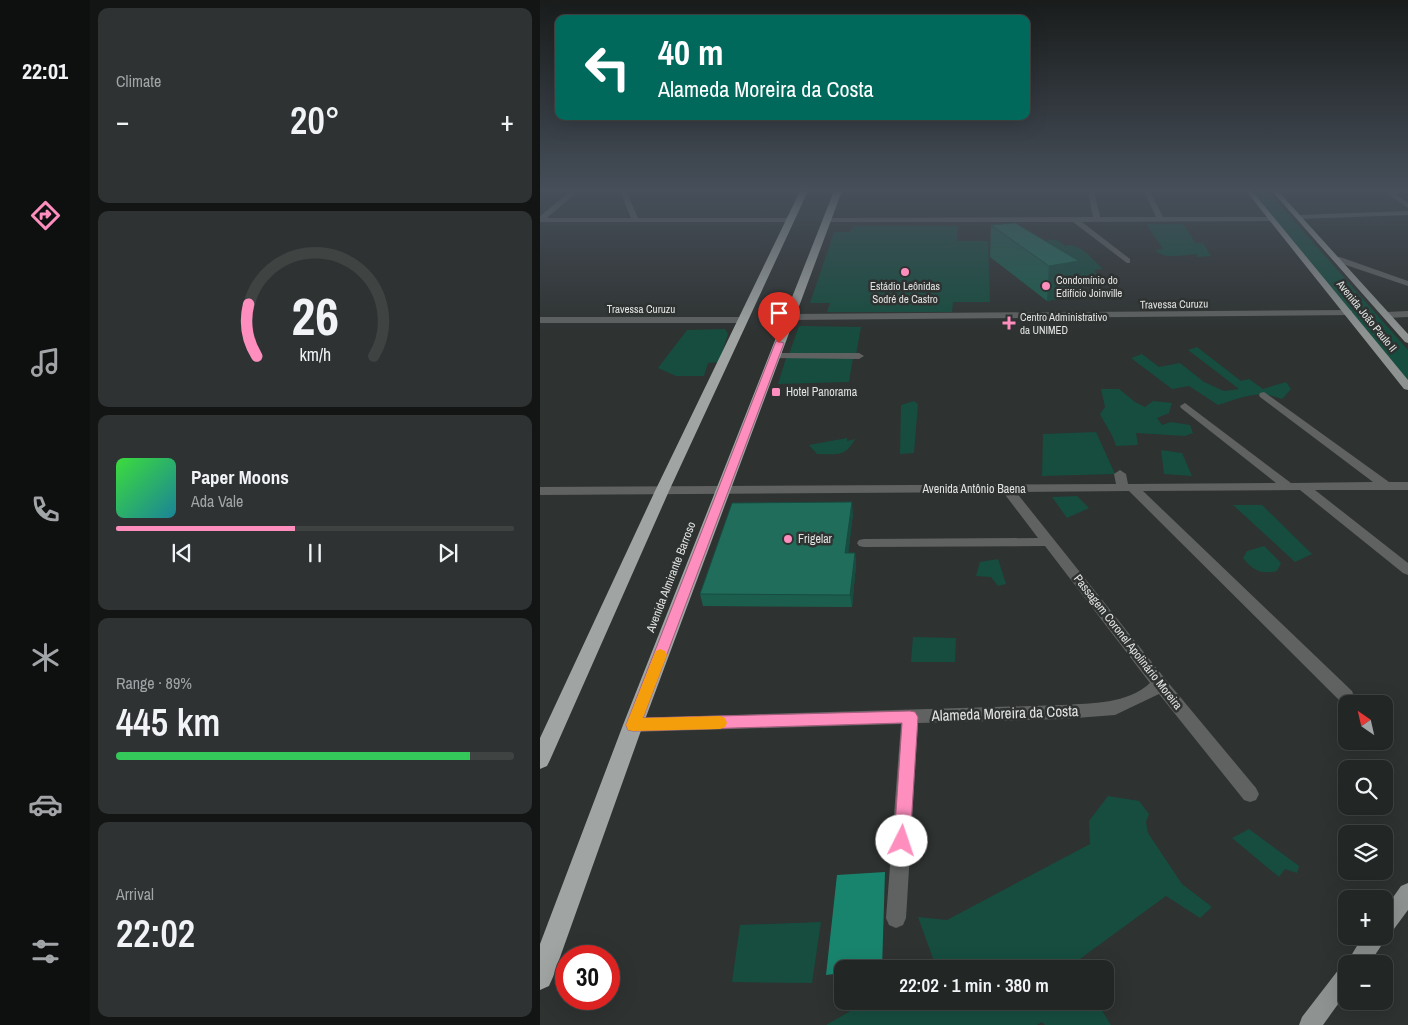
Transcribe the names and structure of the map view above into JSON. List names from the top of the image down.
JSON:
{
  "streets": {
    "highway": ["Avenida Almirante Barroso"],
    "main road": ["Avenida João Paulo II"],
    "street": [
      "Travessa Curuzu",
      "Avenida Antônio Baena",
      "Passagem Coronel Apolinário Moreira",
      "Alameda Moreira da Costa"
    ]
  },
  "crossings": [
    ["Travessa Curuzu", "Avenida João Paulo II"],
    ["Travessa Curuzu", "Avenida Almirante Barroso"],
    ["Avenida Antônio Baena", "Avenida Almirante Barroso"],
    ["Avenida Antônio Baena", "Passagem Coronel Apolinário Moreira"],
    ["Avenida Almirante Barroso", "Alameda Moreira da Costa"],
    ["Passagem Coronel Apolinário Moreira", "Alameda Moreira da Costa"]
  ],
  "places": {
    "other": ["Estádio Leônidas Sodré de Castro", "Condomínio do Edifício Joinville", "Frigelar"],
    "health": ["Centro Administrativo da UNIMED"],
    "transit": ["Hotel Panorama"]
  },
  "north": "top left",
  "page": {
    "tabs": "22:01",
    "tile": [
      "Climate",
      ["Range · 89%", "445 km"],
      ["Arrival", "22:02"]
    ],
    "turn": ["40 m", "Alameda Moreira da Costa"],
    "heat": ["−", "20°", "+"],
    "song": ["Paper Moons", "Ada Vale"],
    "map_buttons": ["+", "−"],
    "limit": "30",
    "trip": "22:02 · 1 min · 380 m",
    "gauge": ["26", "km/h"]
  }
}
